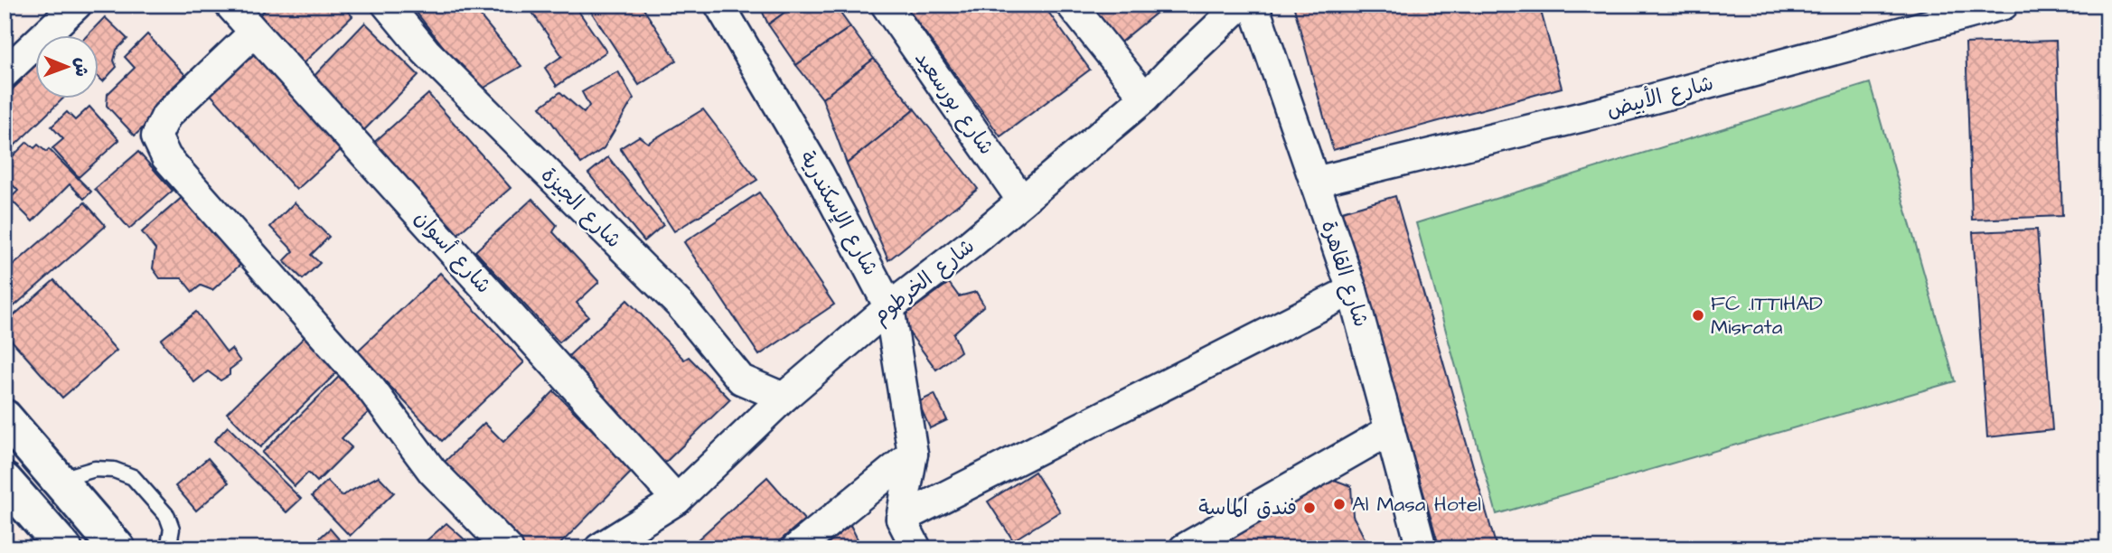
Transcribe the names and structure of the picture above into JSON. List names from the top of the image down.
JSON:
{
  "streets": {
    "street": [
      "شارع الأبيض",
      "شارع بورسعيد",
      "شارع الجيزة",
      "شارع الإسكندرية",
      "شارع أسوان",
      "شارع القاهرة",
      "شارع الخرطوم"
    ]
  },
  "crossings": [
    ["شارع الأبيض", "شارع القاهرة"],
    ["شارع بورسعيد", "شارع الخرطوم"],
    ["شارع الجيزة", "شارع الخرطوم"],
    ["شارع الإسكندرية", "شارع الخرطوم"],
    ["شارع أسوان", "شارع الخرطوم"]
  ],
  "places": ["FC .ITTIHAD Misrata", "Al Masa Hotel", "فندق الماسة"],
  "north": "right"
}
